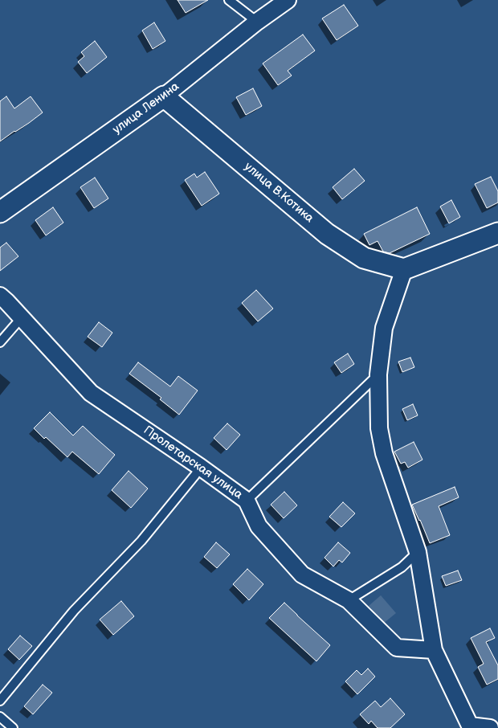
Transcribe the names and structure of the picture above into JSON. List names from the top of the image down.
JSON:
{
  "streets": {
    "street": ["улица Ленина", "улица В.Котика", "Пролетарская улица"]
  },
  "crossings": [
    ["улица Ленина", "улица В.Котика"]
  ]
}
